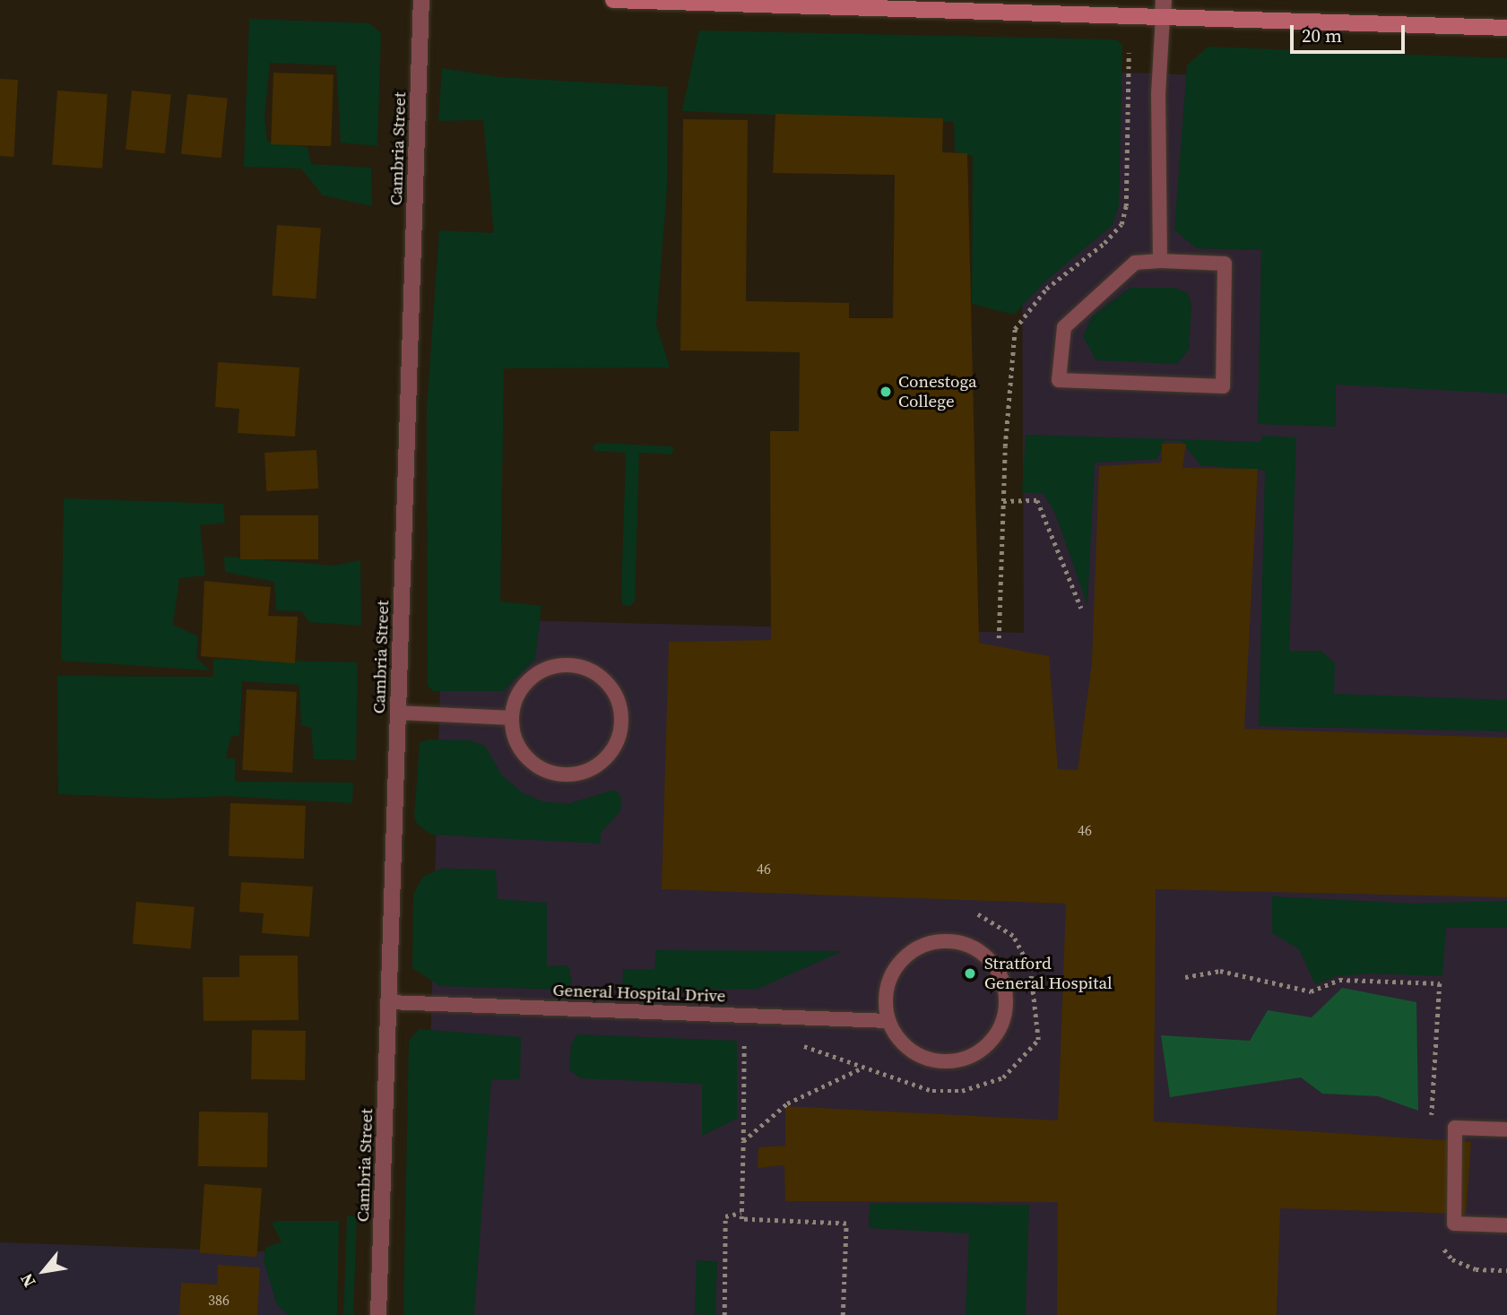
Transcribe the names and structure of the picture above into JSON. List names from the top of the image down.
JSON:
{
  "streets": {
    "street": ["Cambria Street"],
    "lane": ["General Hospital Drive"]
  },
  "crossings": [
    ["Cambria Street", "General Hospital Drive"]
  ],
  "places": ["Conestoga College", "Stratford General Hospital"],
  "house_numbers": ["46", "46", "386"],
  "scale_bar": "20 m",
  "north": "bottom left"
}
